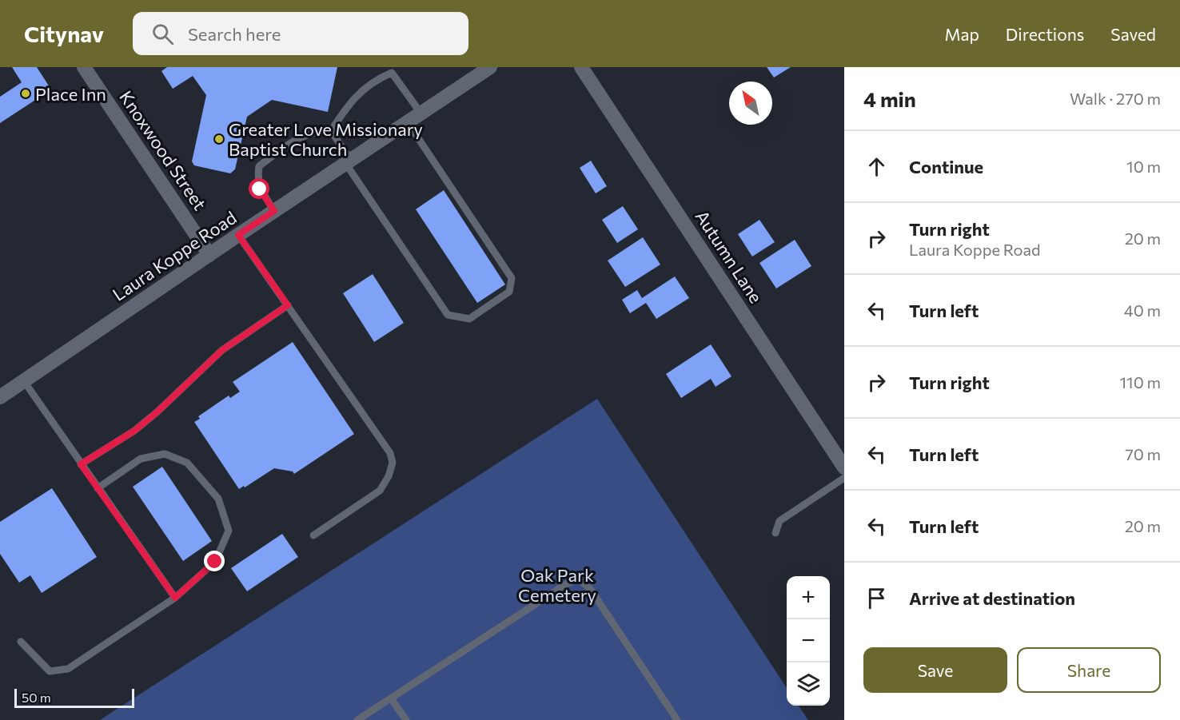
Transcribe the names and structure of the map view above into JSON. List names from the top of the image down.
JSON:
{
  "streets": {
    "street": ["Knoxwood Street", "Laura Koppe Road", "Autumn Lane"]
  },
  "crossings": [
    ["Knoxwood Street", "Laura Koppe Road"]
  ],
  "parks": ["Oak Park Cemetery"],
  "places": ["Place Inn", "Greater Love Missionary Baptist Church"],
  "scale_bar": "50 m",
  "north": "top left",
  "page": {
    "header": "Citynav",
    "search": "Search here",
    "nav": ["Map", "Directions", "Saved"],
    "heading": ["4 min", "Walk · 270 m"],
    "list": [
      ["Continue", "10 m"],
      ["Turn right", "Laura Koppe Road", "20 m"],
      ["Turn left", "40 m"],
      ["Turn right", "110 m"],
      ["Turn left", "70 m"],
      ["Turn left", "20 m"],
      "Arrive at destination"
    ],
    "map_buttons": ["+", "−"],
    "buttons": ["Save", "Share"],
    "scale": "50 m"
  }
}
